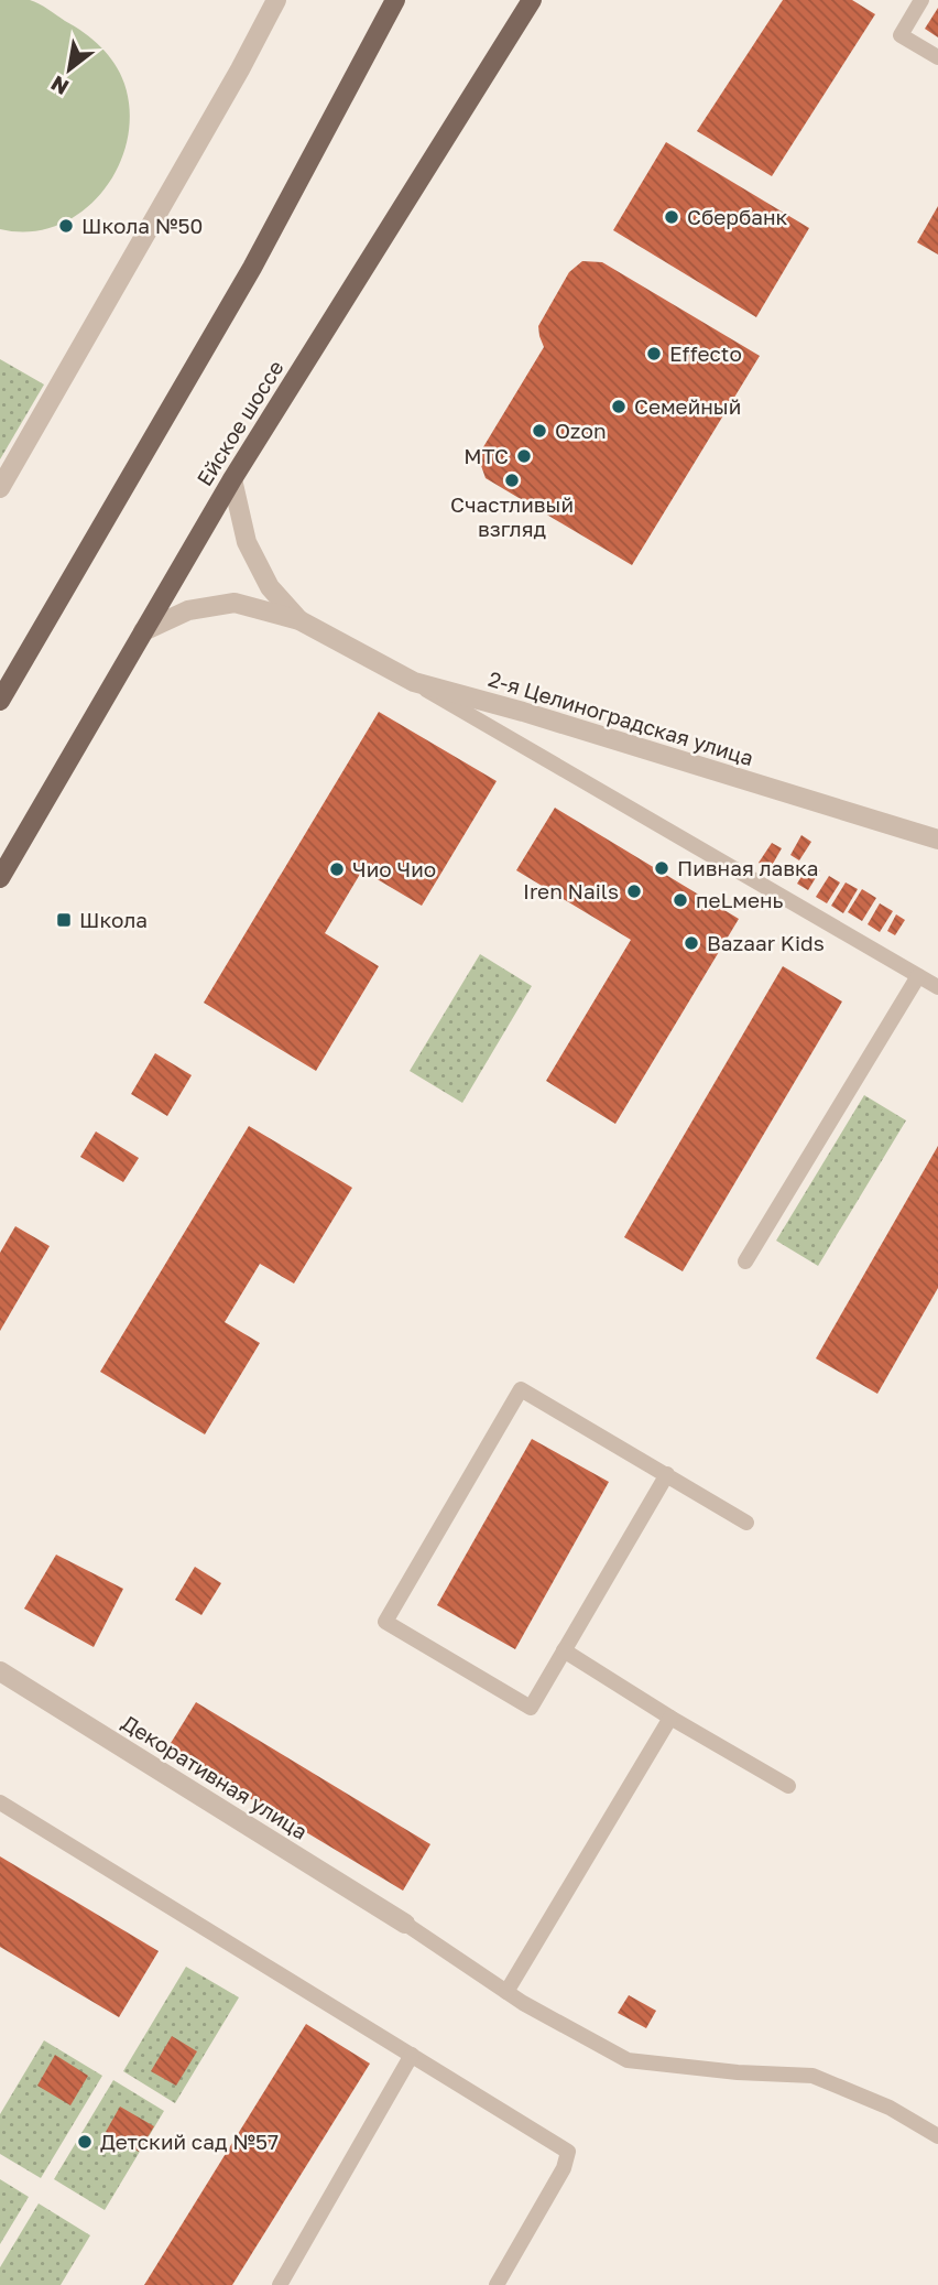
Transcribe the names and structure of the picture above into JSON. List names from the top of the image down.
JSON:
{
  "streets": {
    "main road": ["Ейское шоссе"],
    "street": ["2-я Целиноградская улица", "Декоративная улица"]
  },
  "crossings": [
    ["Ейское шоссе", "2-я Целиноградская улица"]
  ],
  "places": {
    "other": [
      "Сбербанк",
      "Школа №50",
      "Effecto",
      "Семейный",
      "Ozon",
      "МТС",
      "Счастливый взгляд",
      "Пивная лавка",
      "Чио Чио",
      "Iren Nails",
      "пеLмень",
      "Bazaar Kids",
      "Детский сад №57"
    ],
    "transit": ["Школа"]
  },
  "north": "bottom left"
}
